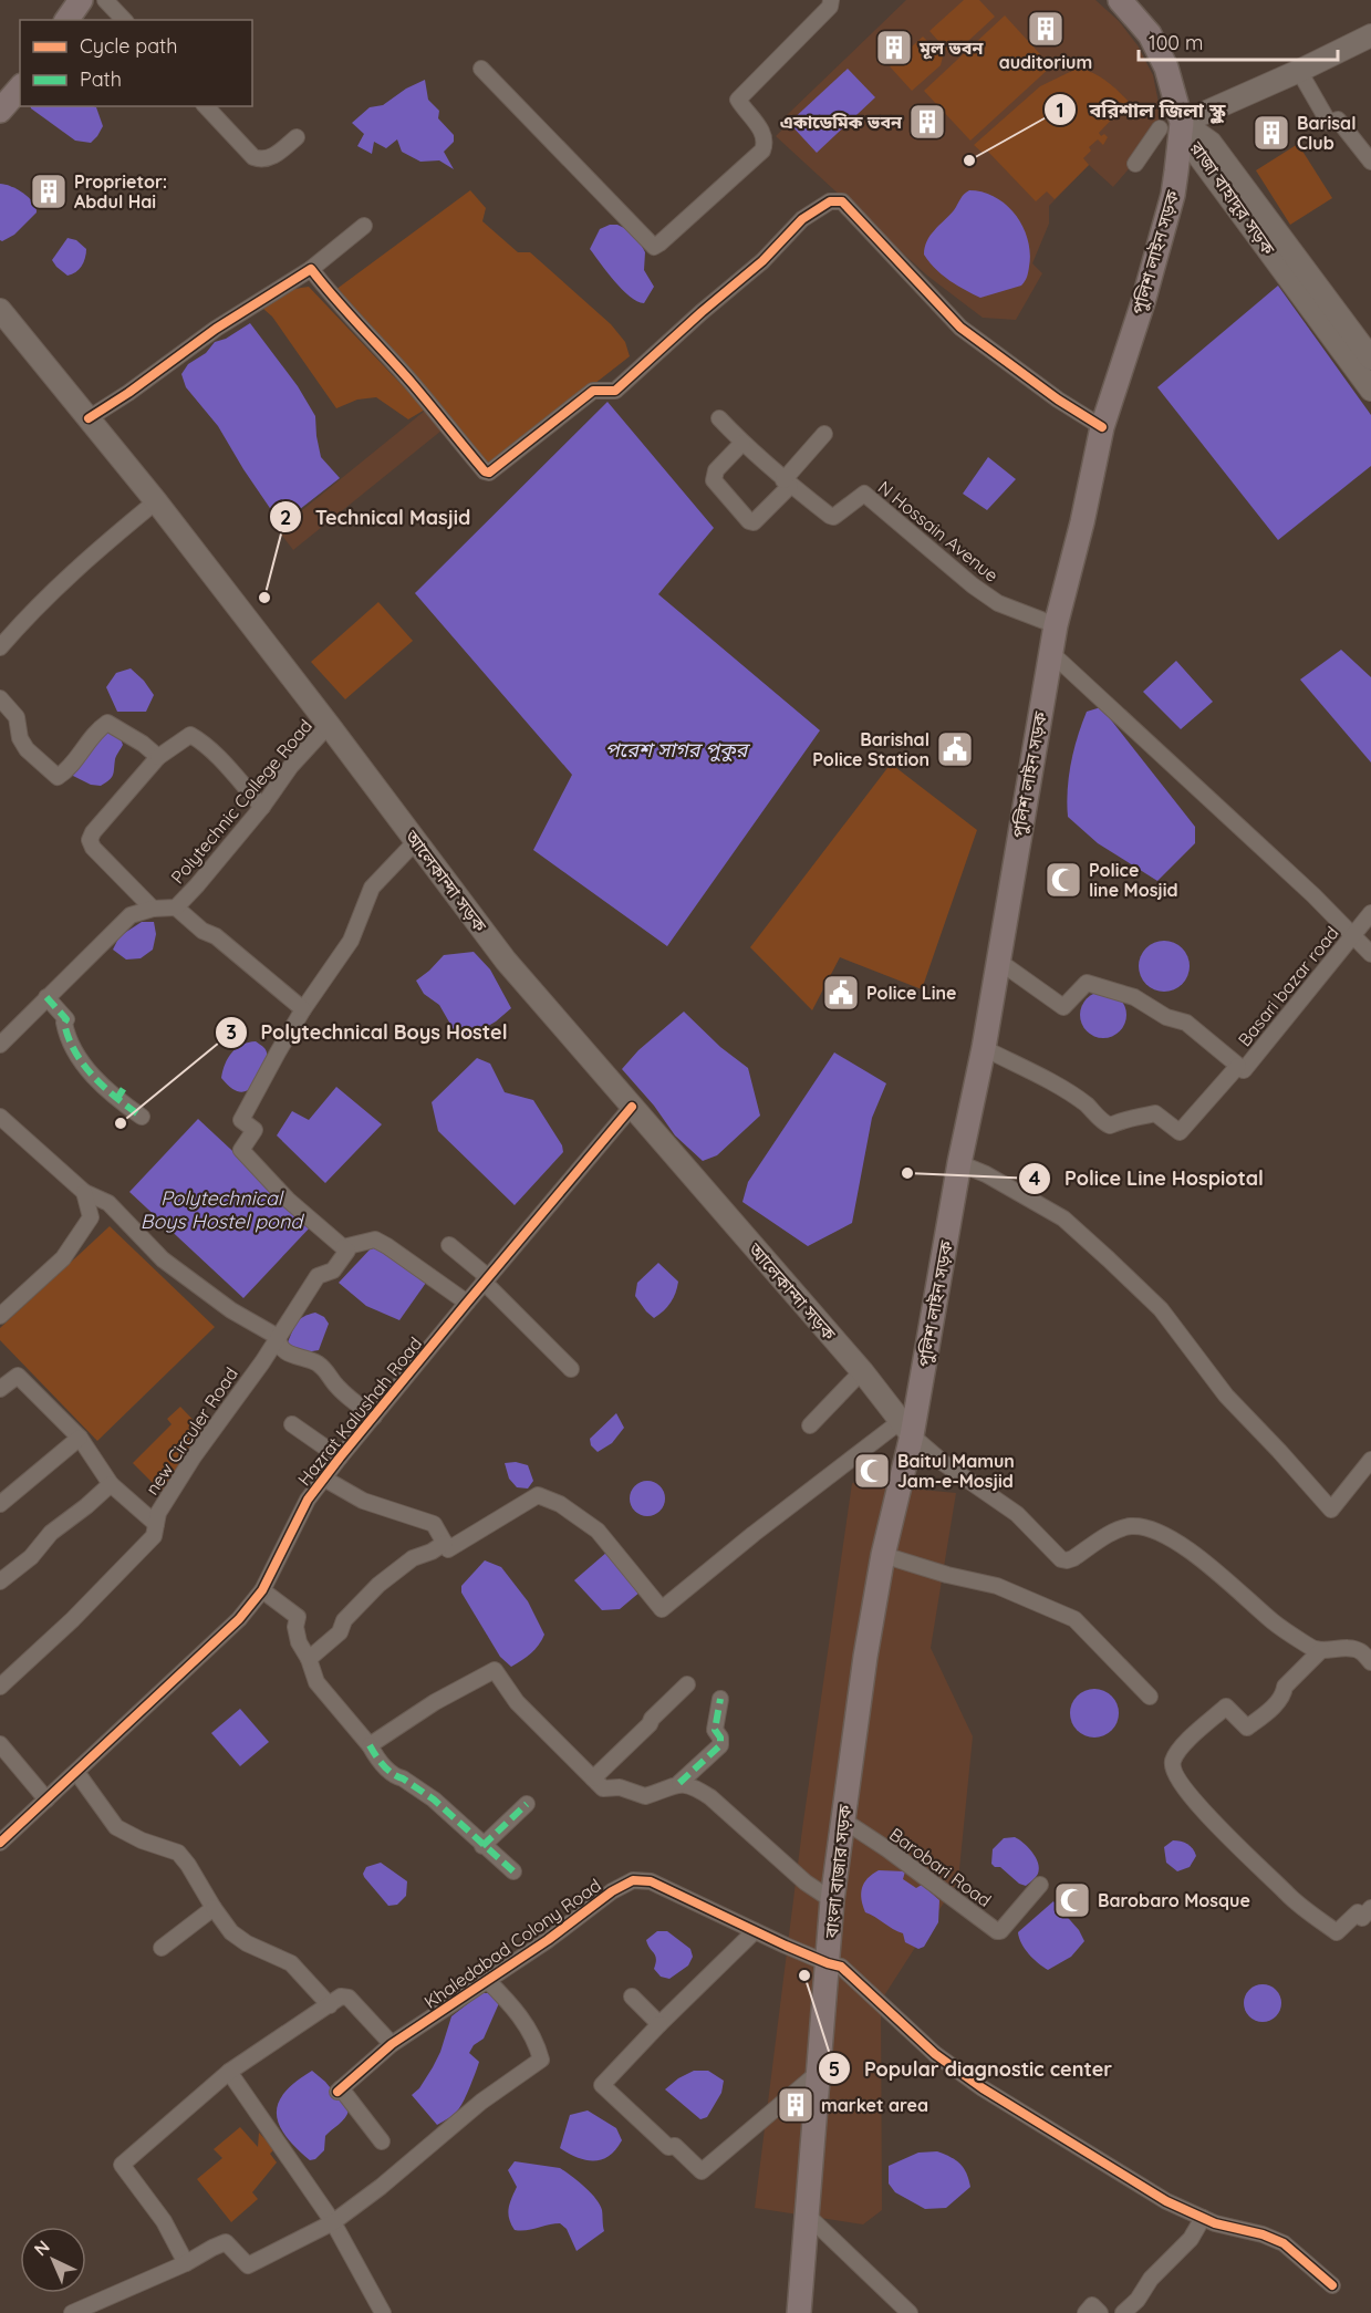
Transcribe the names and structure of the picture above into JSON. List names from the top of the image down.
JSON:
{
  "streets": {
    "main road": [
      "রাজা বাহাদুর সড়ক",
      "পুলিশ লাইন সড়ক",
      "আলেকান্দা সড়ক",
      "বাংলা বাজার সড়ক"
    ],
    "street": [
      "N Hossain Avenue",
      "Polytechnic College Road",
      "Basari bazar road",
      "Hazrat Kalushah Road",
      "new Circuler Road",
      "Barobari Road",
      "Khaledabad Colony Road"
    ]
  },
  "crossings": [
    ["রাজা বাহাদুর সড়ক", "পুলিশ লাইন সড়ক"],
    ["পুলিশ লাইন সড়ক", "N Hossain Avenue"],
    ["পুলিশ লাইন সড়ক", "আলেকান্দা সড়ক"],
    ["পুলিশ লাইন সড়ক", "Basari bazar road"],
    ["পুলিশ লাইন সড়ক", "বাংলা বাজার সড়ক"],
    ["Polytechnic College Road", "আলেকান্দা সড়ক"],
    ["আলেকান্দা সড়ক", "Hazrat Kalushah Road"],
    ["আলেকান্দা সড়ক", "বাংলা বাজার সড়ক"],
    ["Barobari Road", "বাংলা বাজার সড়ক"],
    ["বাংলা বাজার সড়ক", "Khaledabad Colony Road"]
  ],
  "water": ["পরেশ সাগর পুকুর", "Polytechnical Boys Hostel pond"],
  "places": {
    "building": [
      "auditorium",
      "মূল ভবন",
      "একাডেমিক ভবন",
      "Barisal Club",
      "Proprietor: Abdul Hai",
      "market area"
    ],
    "other": [
      "বরিশাল জিলা স্কুল",
      "Technical Masjid",
      "Polytechnical Boys Hostel",
      "Police Line Hospiotal",
      "Popular diagnostic center"
    ],
    "public building": ["Barishal Police Station", "Police Line"],
    "mosque": ["Police line Mosjid", "Baitul Mamun Jam-e-Mosjid", "Barobaro Mosque"]
  },
  "legend": ["Cycle path", "Path"],
  "scale_bar": "100 m",
  "north": "top left"
}
